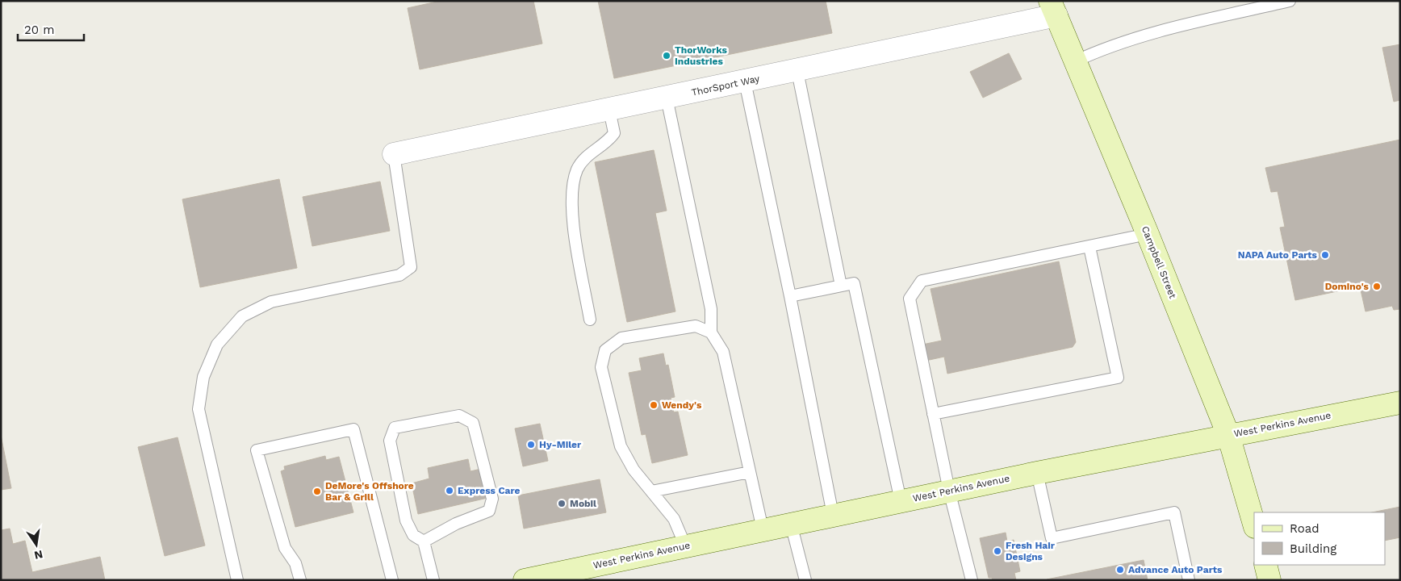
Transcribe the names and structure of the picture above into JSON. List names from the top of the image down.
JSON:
{
  "streets": {
    "main road": ["Campbell Street", "West Perkins Avenue"],
    "street": ["ThorSport Way"]
  },
  "crossings": [
    ["ThorSport Way", "Campbell Street"],
    ["Campbell Street", "West Perkins Avenue"]
  ],
  "places": [
    "ThorWorks Industries",
    "NAPA Auto Parts",
    "Domino's",
    "Wendy's",
    "Hy-Miler",
    "Express Care",
    "DeMore's Offshore Bar & Grill",
    "Mobil",
    "Fresh Hair Designs",
    "Advance Auto Parts"
  ],
  "legend": ["Road", "Building"],
  "scale_bar": "20 m",
  "north": "bottom"
}
